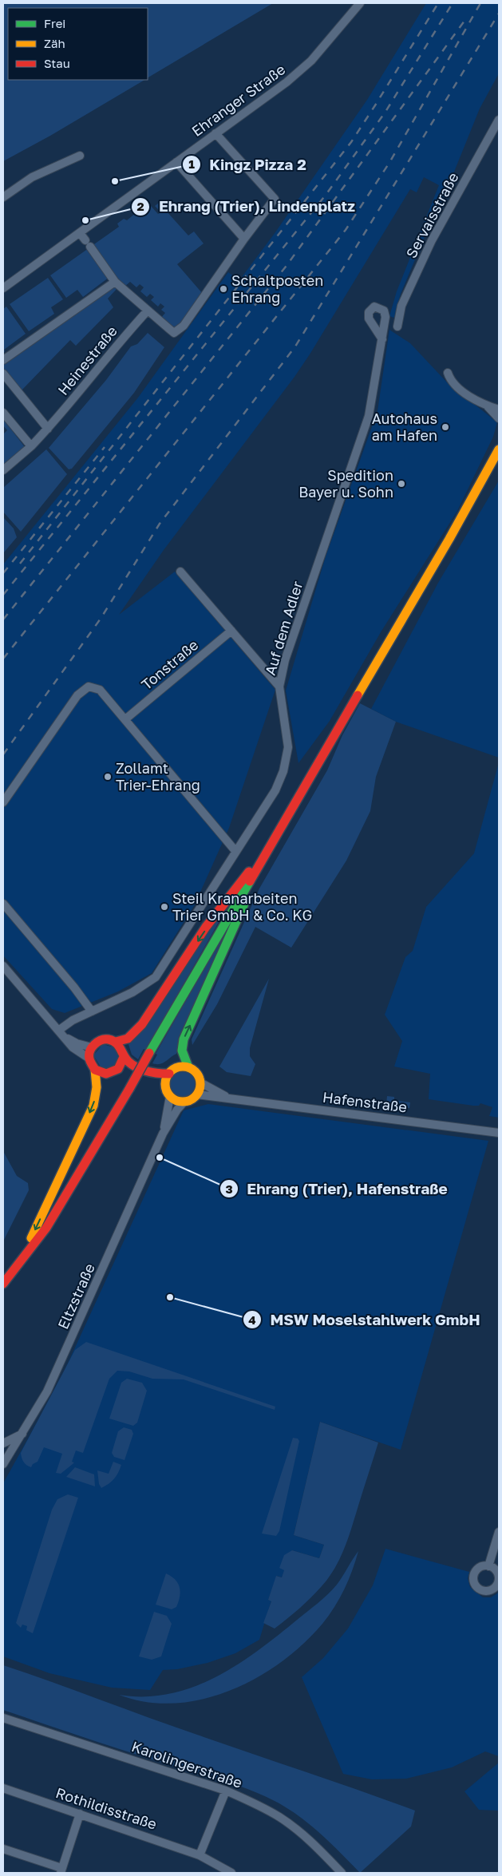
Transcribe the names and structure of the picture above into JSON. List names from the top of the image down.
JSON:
{
  "streets": {
    "street": [
      "Ehranger Straße",
      "Servaisstraße",
      "Heinestraße",
      "Auf dem Adler",
      "Tonstraße",
      "Hafenstraße",
      "Eltzstraße",
      "Karolingerstraße",
      "Rothildisstraße"
    ]
  },
  "crossings": [
    ["Hafenstraße", "Eltzstraße"]
  ],
  "places": [
    "Kingz Pizza 2",
    "Ehrang (Trier), Lindenplatz",
    "Schaltposten Ehrang",
    "Autohaus am Hafen",
    "Spedition Bayer u. Sohn",
    "Zollamt Trier-Ehrang",
    "Steil Kranarbeiten Trier GmbH & Co. KG",
    "Ehrang (Trier), Hafenstraße",
    "MSW Moselstahlwerk GmbH"
  ],
  "legend": ["Frei", "Zäh", "Stau"]
}
